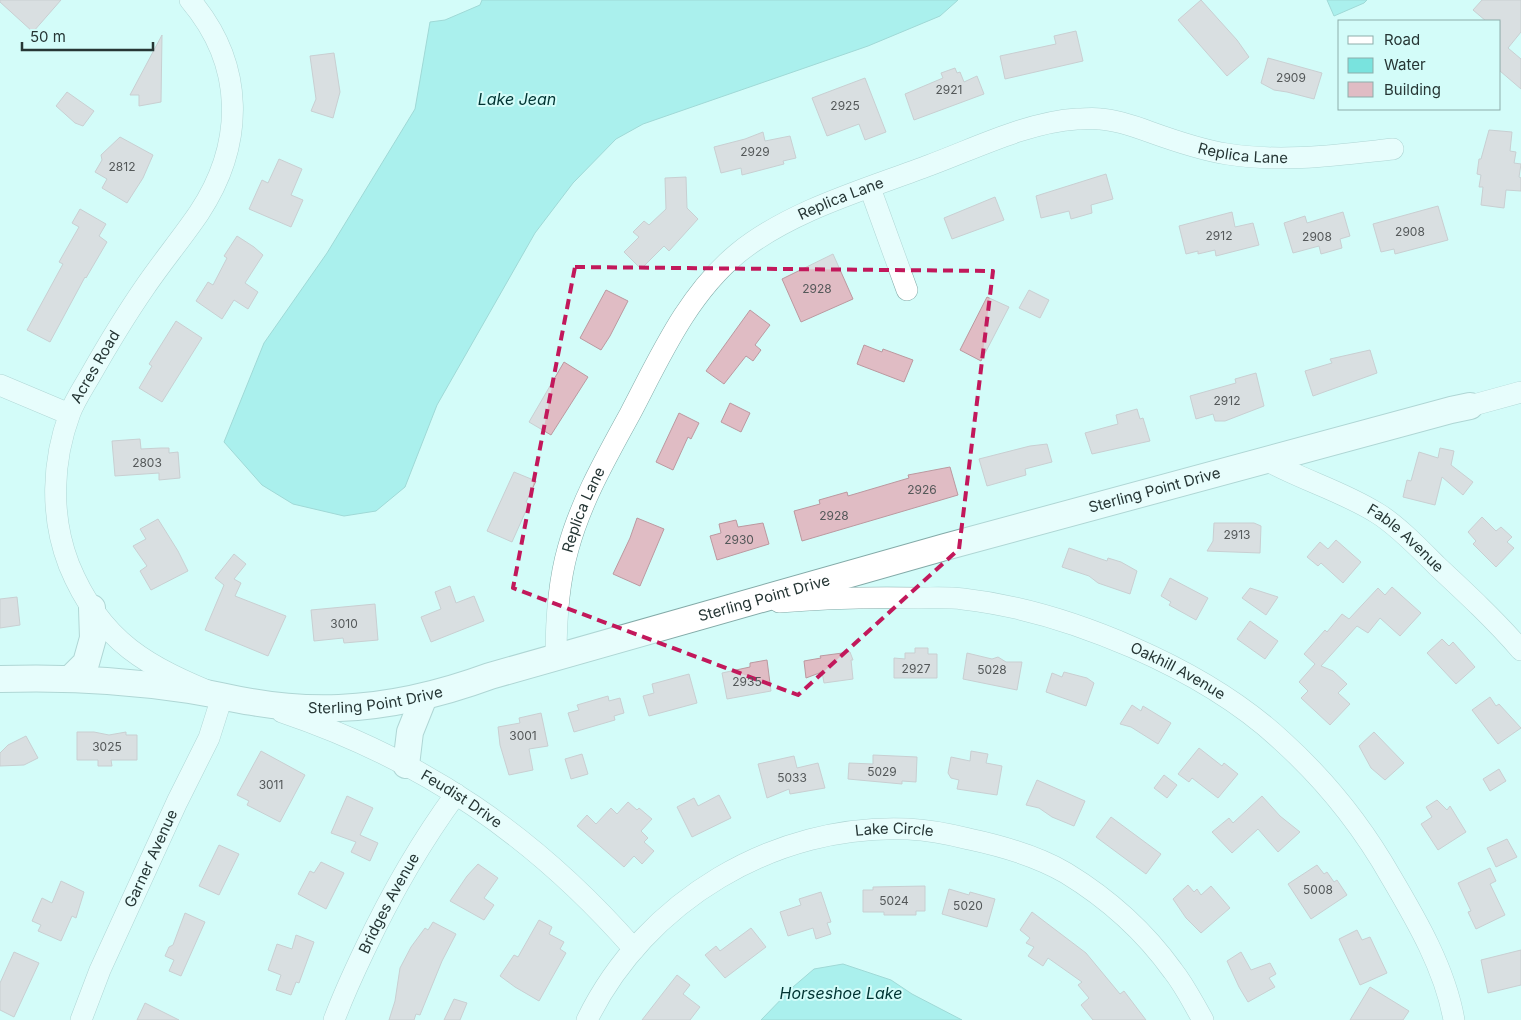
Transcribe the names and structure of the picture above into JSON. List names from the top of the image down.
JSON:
{
  "streets": {
    "street": [
      "Replica Lane",
      "Acres Road",
      "Sterling Point Drive",
      "Fable Avenue",
      "Oakhill Avenue",
      "Feudist Drive",
      "Lake Circle",
      "Garner Avenue",
      "Bridges Avenue"
    ]
  },
  "crossings": [
    ["Replica Lane", "Sterling Point Drive"],
    ["Acres Road", "Sterling Point Drive"],
    ["Acres Road", "Garner Avenue"],
    ["Sterling Point Drive", "Fable Avenue"],
    ["Sterling Point Drive", "Oakhill Avenue"],
    ["Sterling Point Drive", "Feudist Drive"],
    ["Sterling Point Drive", "Garner Avenue"],
    ["Feudist Drive", "Lake Circle"],
    ["Feudist Drive", "Bridges Avenue"]
  ],
  "water": ["Lake Jean", "Horseshoe Lake"],
  "house_numbers": [
    "2909",
    "2921",
    "2925",
    "2929",
    "2812",
    "2908",
    "2912",
    "2908",
    "2928",
    "2912",
    "2803",
    "2926",
    "2928",
    "2913",
    "2930",
    "3010",
    "2927",
    "5028",
    "2935",
    "3001",
    "3025",
    "5029",
    "5033",
    "3011",
    "5008",
    "5024",
    "5020"
  ],
  "legend": ["Road", "Water", "Building"],
  "scale_bar": "50 m"
}
